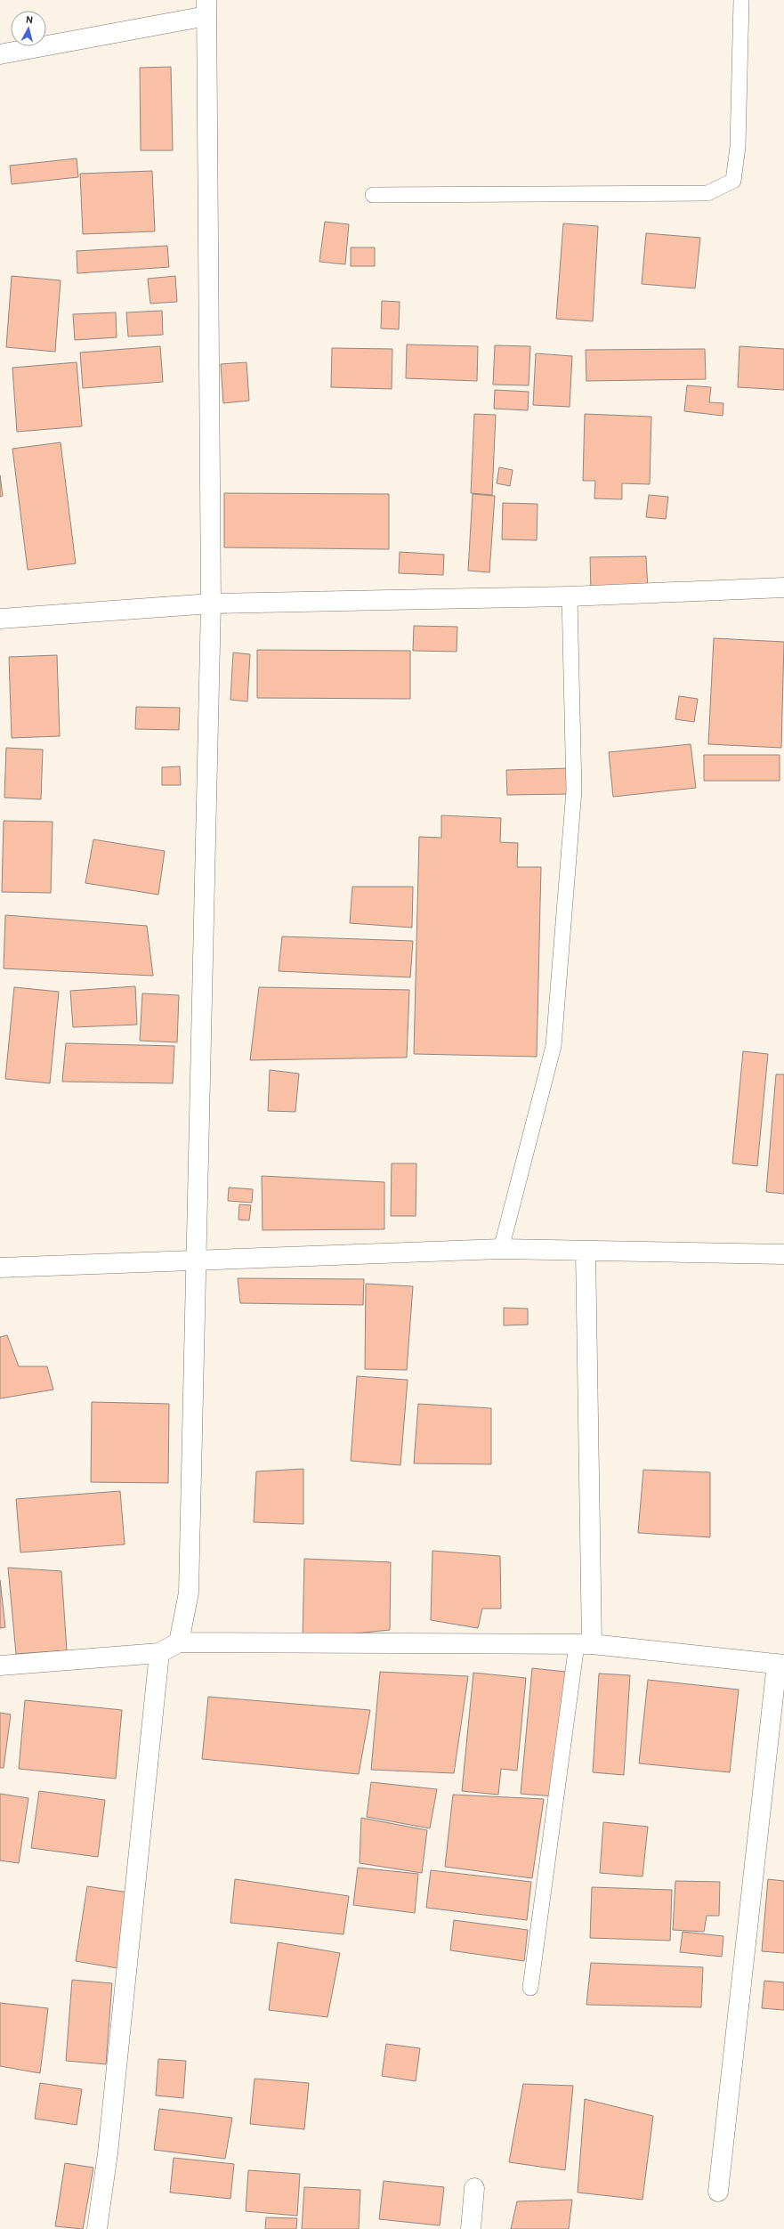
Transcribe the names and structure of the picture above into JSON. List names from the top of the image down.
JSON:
{
  "north": "top"
}
